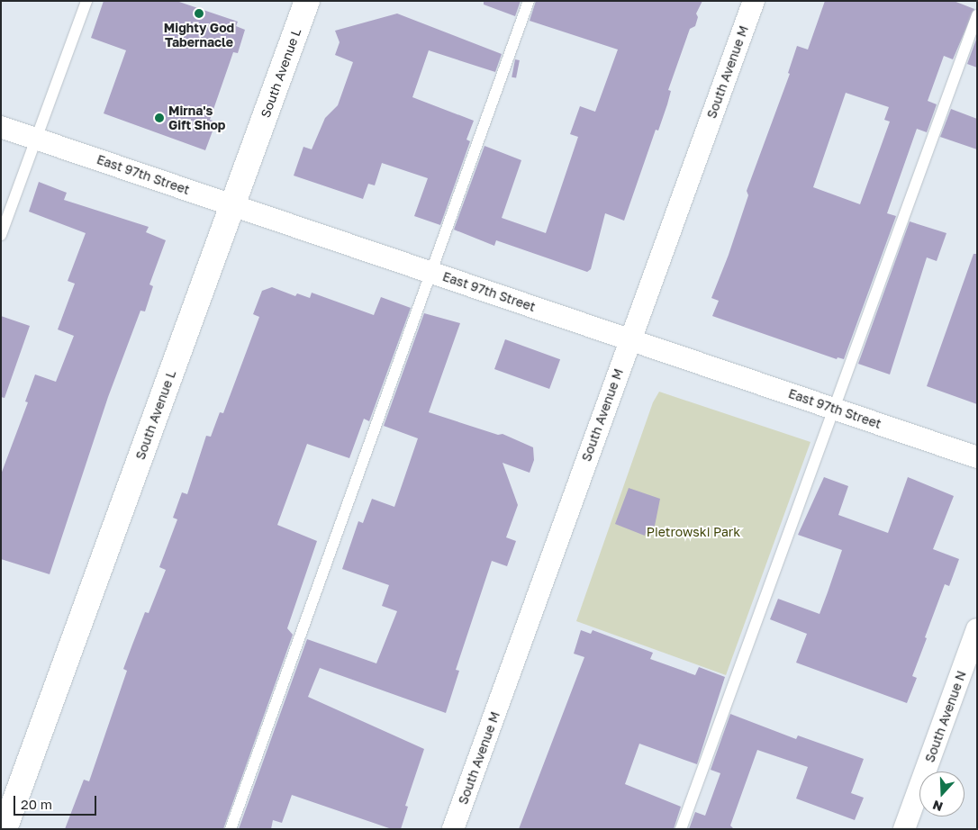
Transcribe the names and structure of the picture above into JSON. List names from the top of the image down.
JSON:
{
  "streets": {
    "street": [
      "South Avenue M",
      "South Avenue L",
      "East 97th Street",
      "South Avenue N"
    ]
  },
  "crossings": [
    ["South Avenue M", "East 97th Street"],
    ["South Avenue L", "East 97th Street"]
  ],
  "parks": ["Pietrowski Park"],
  "places": ["Mighty God Tabernacle", "Mirna's Gift Shop"],
  "scale_bar": "20 m",
  "north": "bottom"
}
